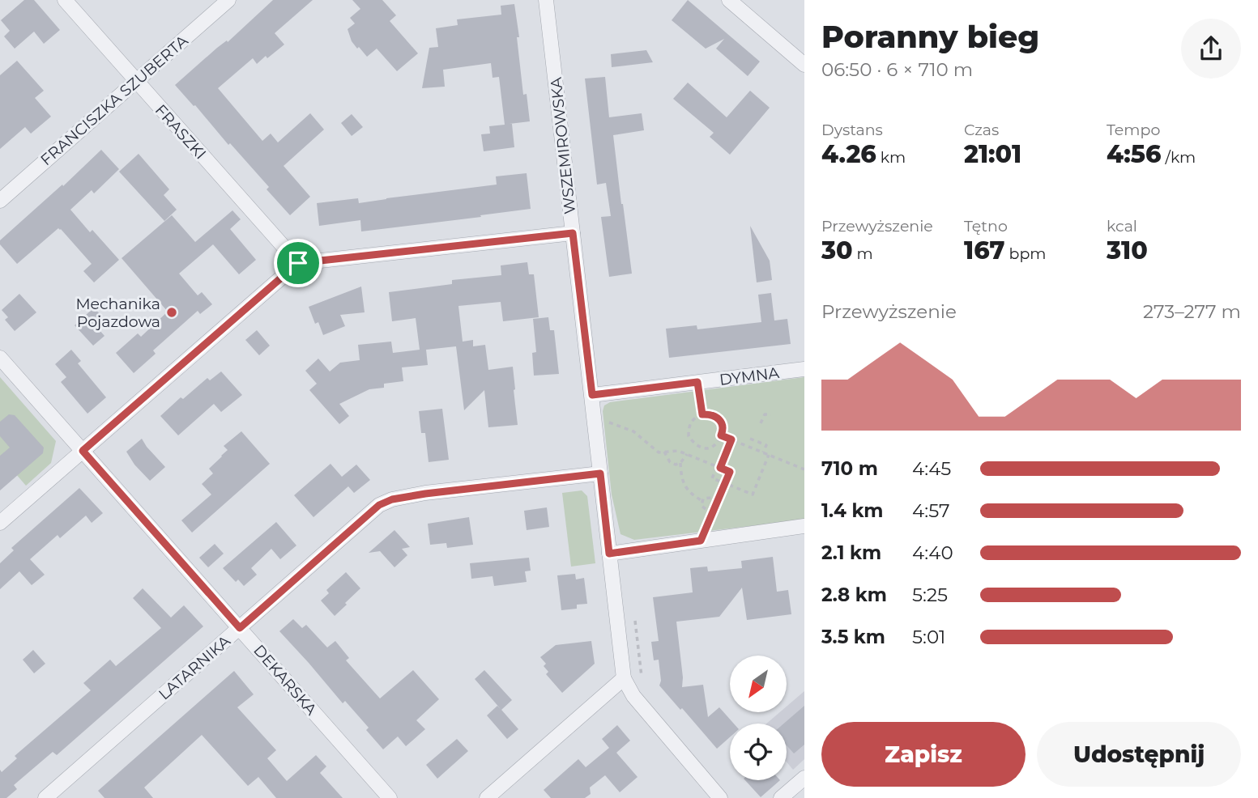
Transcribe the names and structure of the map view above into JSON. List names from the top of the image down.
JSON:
{
  "streets": {
    "street": [
      "FRANCISZKA SZUBERTA",
      "FRASZKI",
      "WSZEMIROWSKA",
      "DYMNA",
      "LATARNIKA",
      "DEKARSKA"
    ]
  },
  "crossings": [
    ["FRANCISZKA SZUBERTA", "FRASZKI"],
    ["WSZEMIROWSKA", "DYMNA"],
    ["WSZEMIROWSKA", "LATARNIKA"],
    ["LATARNIKA", "DEKARSKA"]
  ],
  "places": ["Mechanika Pojazdowa"],
  "north": "bottom left",
  "page": {
    "heading": ["Poranny bieg", "06:50 · 6 × 710 m"],
    "stats": [
      ["Dystans", "4.26 km"],
      ["Czas", "21:01"],
      ["Tempo", "4:56 /km"],
      ["Przewyższenie", "30 m"],
      ["Tętno", "167 bpm"],
      ["kcal", "310"]
    ],
    "chart": ["Przewyższenie", "273–277 m"],
    "list": [
      {
        "name": "710 m",
        "note": "4:45"
      },
      {
        "name": "1.4 km",
        "note": "4:57"
      },
      {
        "name": "2.1 km",
        "note": "4:40"
      },
      {
        "name": "2.8 km",
        "note": "5:25"
      },
      {
        "name": "3.5 km",
        "note": "5:01"
      }
    ],
    "buttons": ["Zapisz", "Udostępnij"]
  }
}
